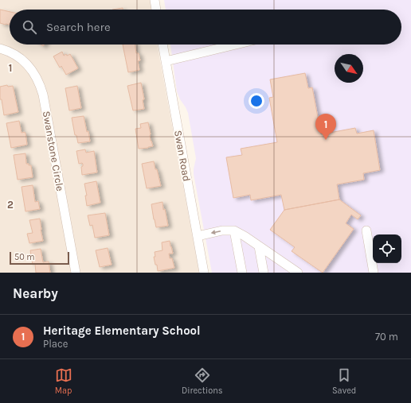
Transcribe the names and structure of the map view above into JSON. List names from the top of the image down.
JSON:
{
  "streets": {
    "street": ["Swanstone Circle", "Swan Road"]
  },
  "scale_bar": "50 m",
  "north": "bottom right",
  "page": {
    "search": "Search here",
    "pins": "1",
    "scale": "50 m",
    "heading": "Nearby",
    "list": [
      {
        "mark": "1",
        "name": "Heritage Elementary School",
        "note": "Place",
        "value": "70 m"
      }
    ],
    "nav": ["Map", "Directions", "Saved"]
  },
  "grid": {
    "rows": ["1", "2"]
  }
}
